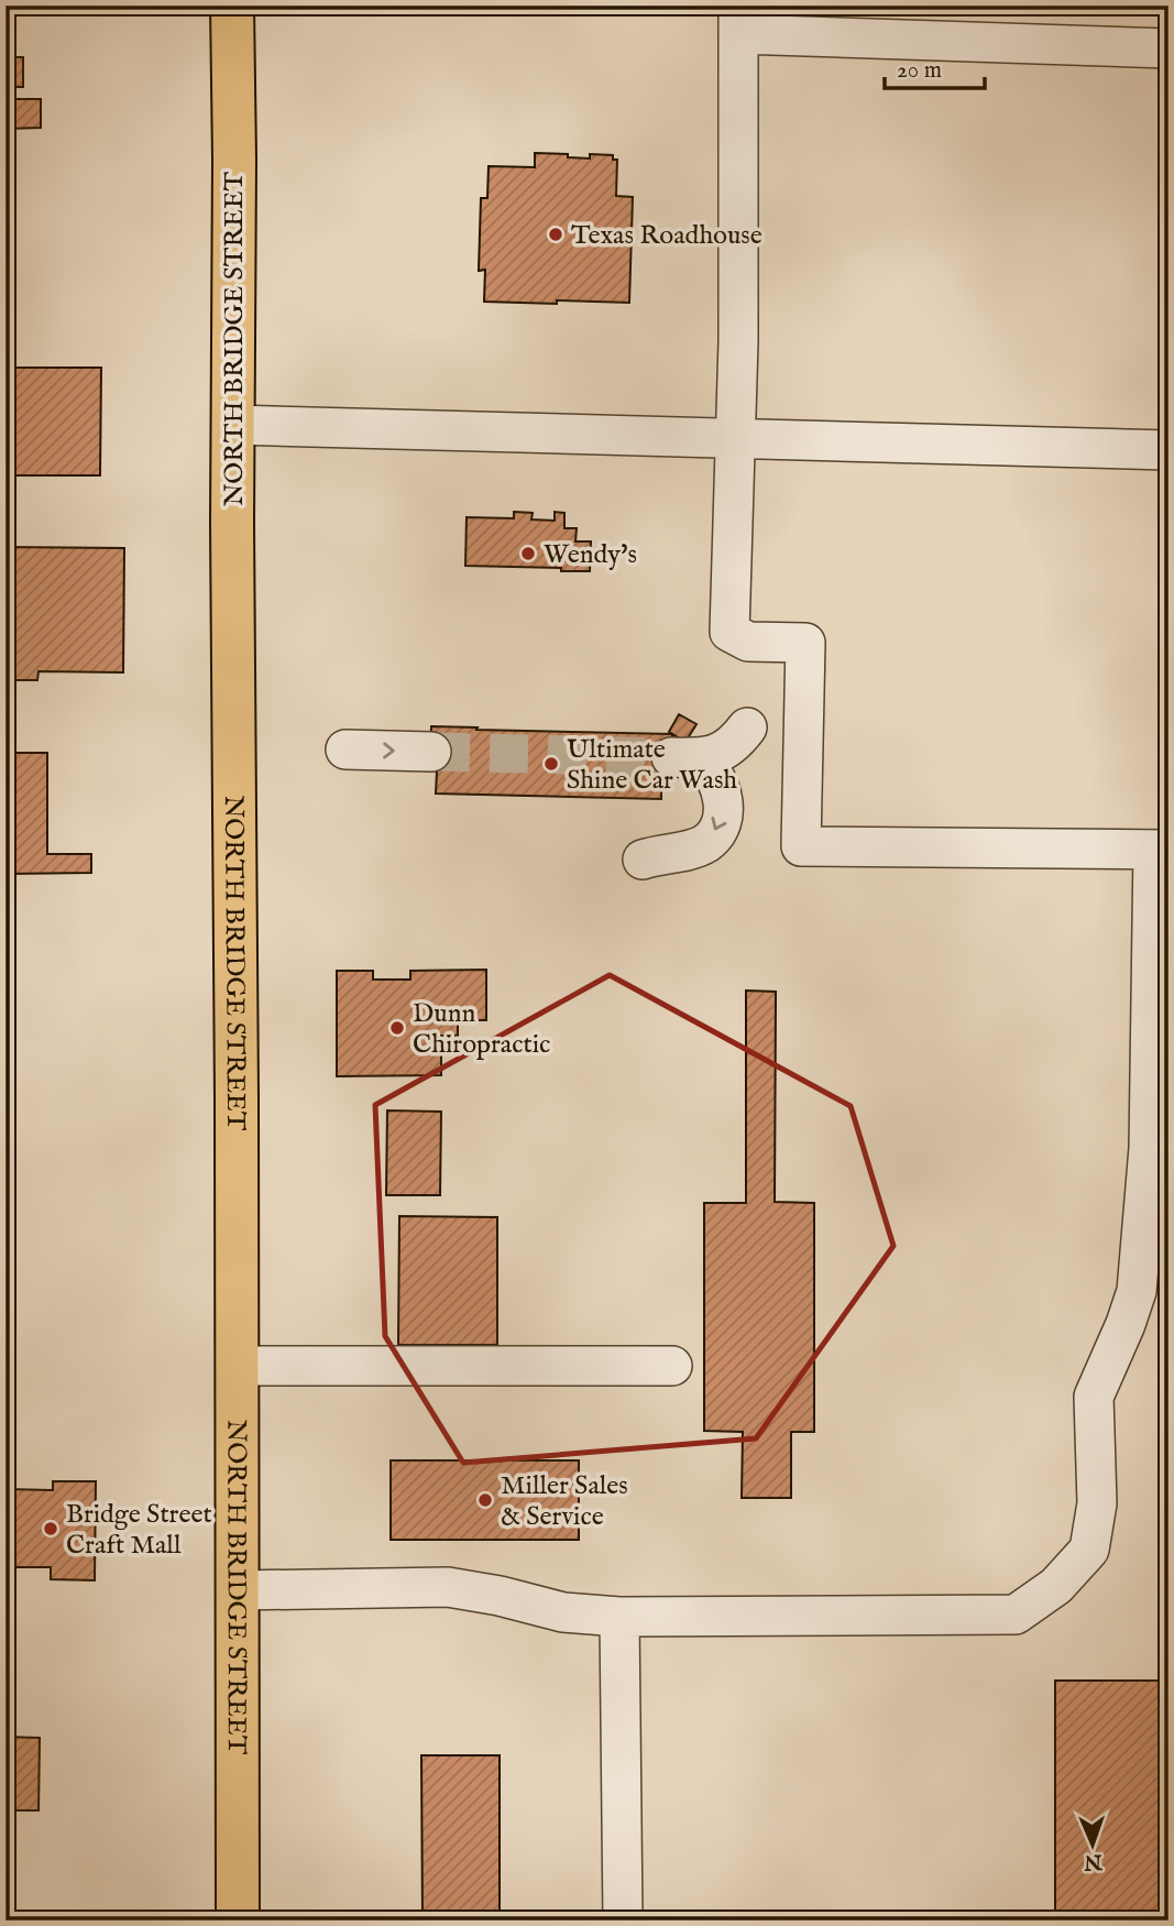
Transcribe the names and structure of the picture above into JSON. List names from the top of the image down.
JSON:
{
  "streets": {
    "main road": ["NORTH BRIDGE STREET"]
  },
  "places": [
    "Texas Roadhouse",
    "Wendy's",
    "Ultimate Shine Car Wash",
    "Dunn Chiropractic",
    "Miller Sales & Service",
    "Bridge Street Craft Mall"
  ],
  "scale_bar": "20 m",
  "north": "bottom"
}
